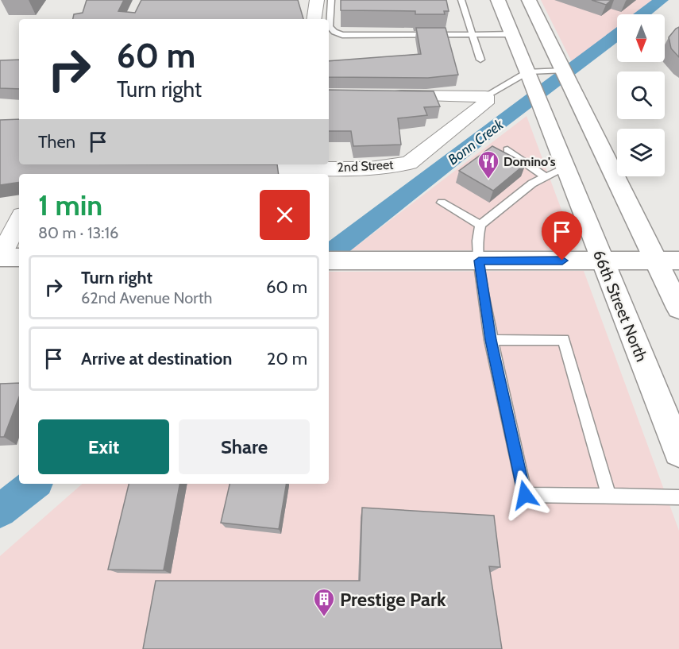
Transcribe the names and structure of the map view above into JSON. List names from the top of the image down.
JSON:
{
  "streets": {
    "main road": ["66th Street North"],
    "street": ["2nd Street"]
  },
  "water": ["Bonn Creek"],
  "places": {
    "restaurant": ["Domino's"],
    "building": ["Prestige Park"]
  },
  "north": "bottom",
  "page": {
    "turn": ["60 m", "Turn right"],
    "then": "Then",
    "heading": ["1 min", "80 m · 13:16"],
    "list": [
      {
        "name": "Turn right",
        "note": "62nd Avenue North",
        "value": "60 m"
      },
      {
        "name": "Arrive at destination",
        "value": "20 m"
      }
    ],
    "buttons": ["Exit", "Share"]
  }
}
